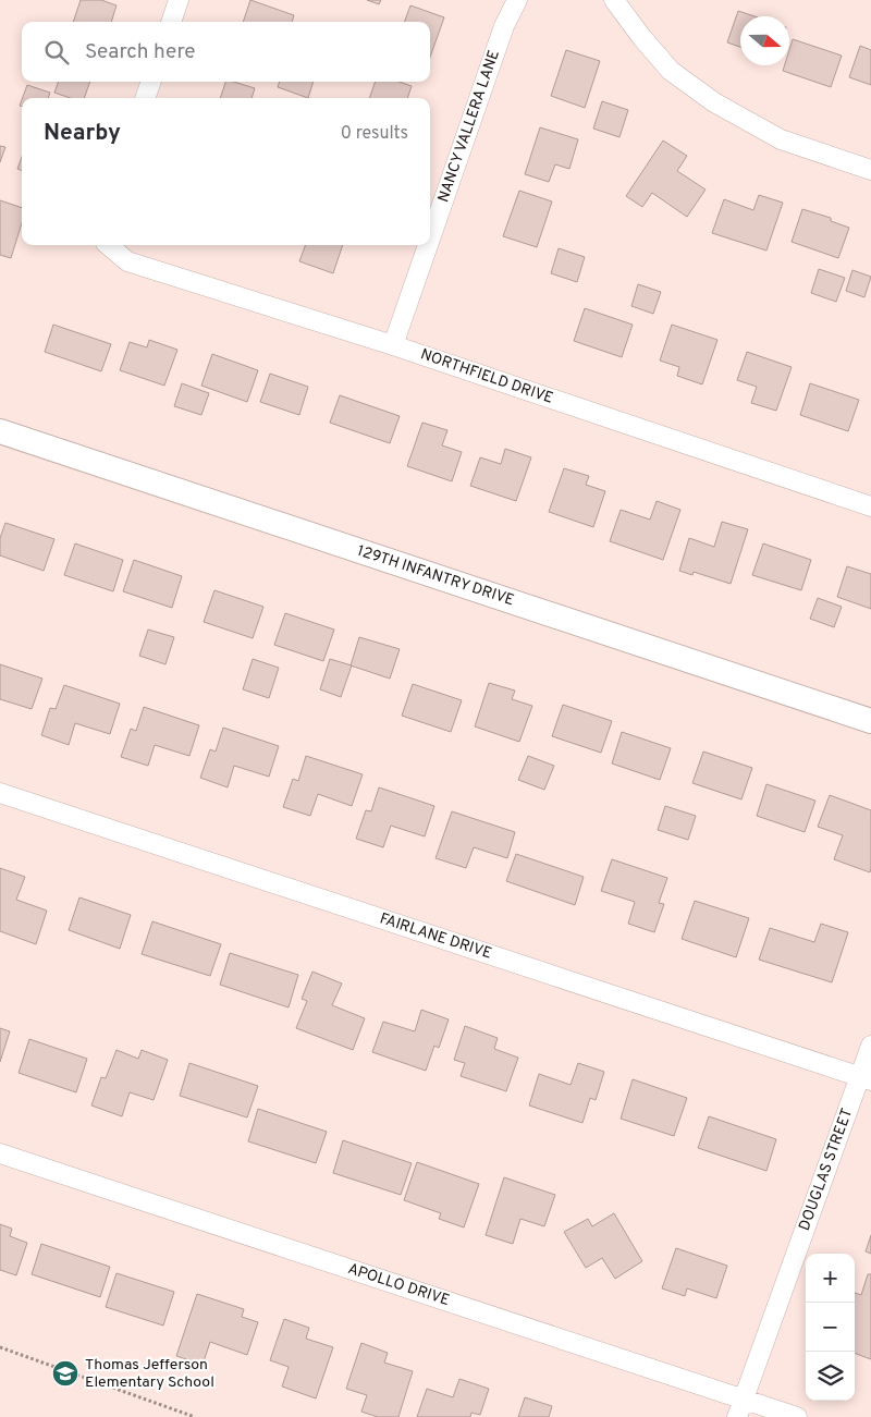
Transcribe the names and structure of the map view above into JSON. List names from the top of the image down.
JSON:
{
  "streets": {
    "street": [
      "NANCY VALLERA LANE",
      "NORTHFIELD DRIVE",
      "129TH INFANTRY DRIVE",
      "FAIRLANE DRIVE",
      "DOUGLAS STREET",
      "APOLLO DRIVE"
    ]
  },
  "crossings": [
    ["NANCY VALLERA LANE", "NORTHFIELD DRIVE"],
    ["FAIRLANE DRIVE", "DOUGLAS STREET"],
    ["DOUGLAS STREET", "APOLLO DRIVE"]
  ],
  "places": {
    "school or university": ["Thomas Jefferson Elementary School"]
  },
  "north": "right",
  "page": {
    "search": "Search here",
    "heading": ["Nearby", "0 results"],
    "map_buttons": ["+", "−"]
  }
}
